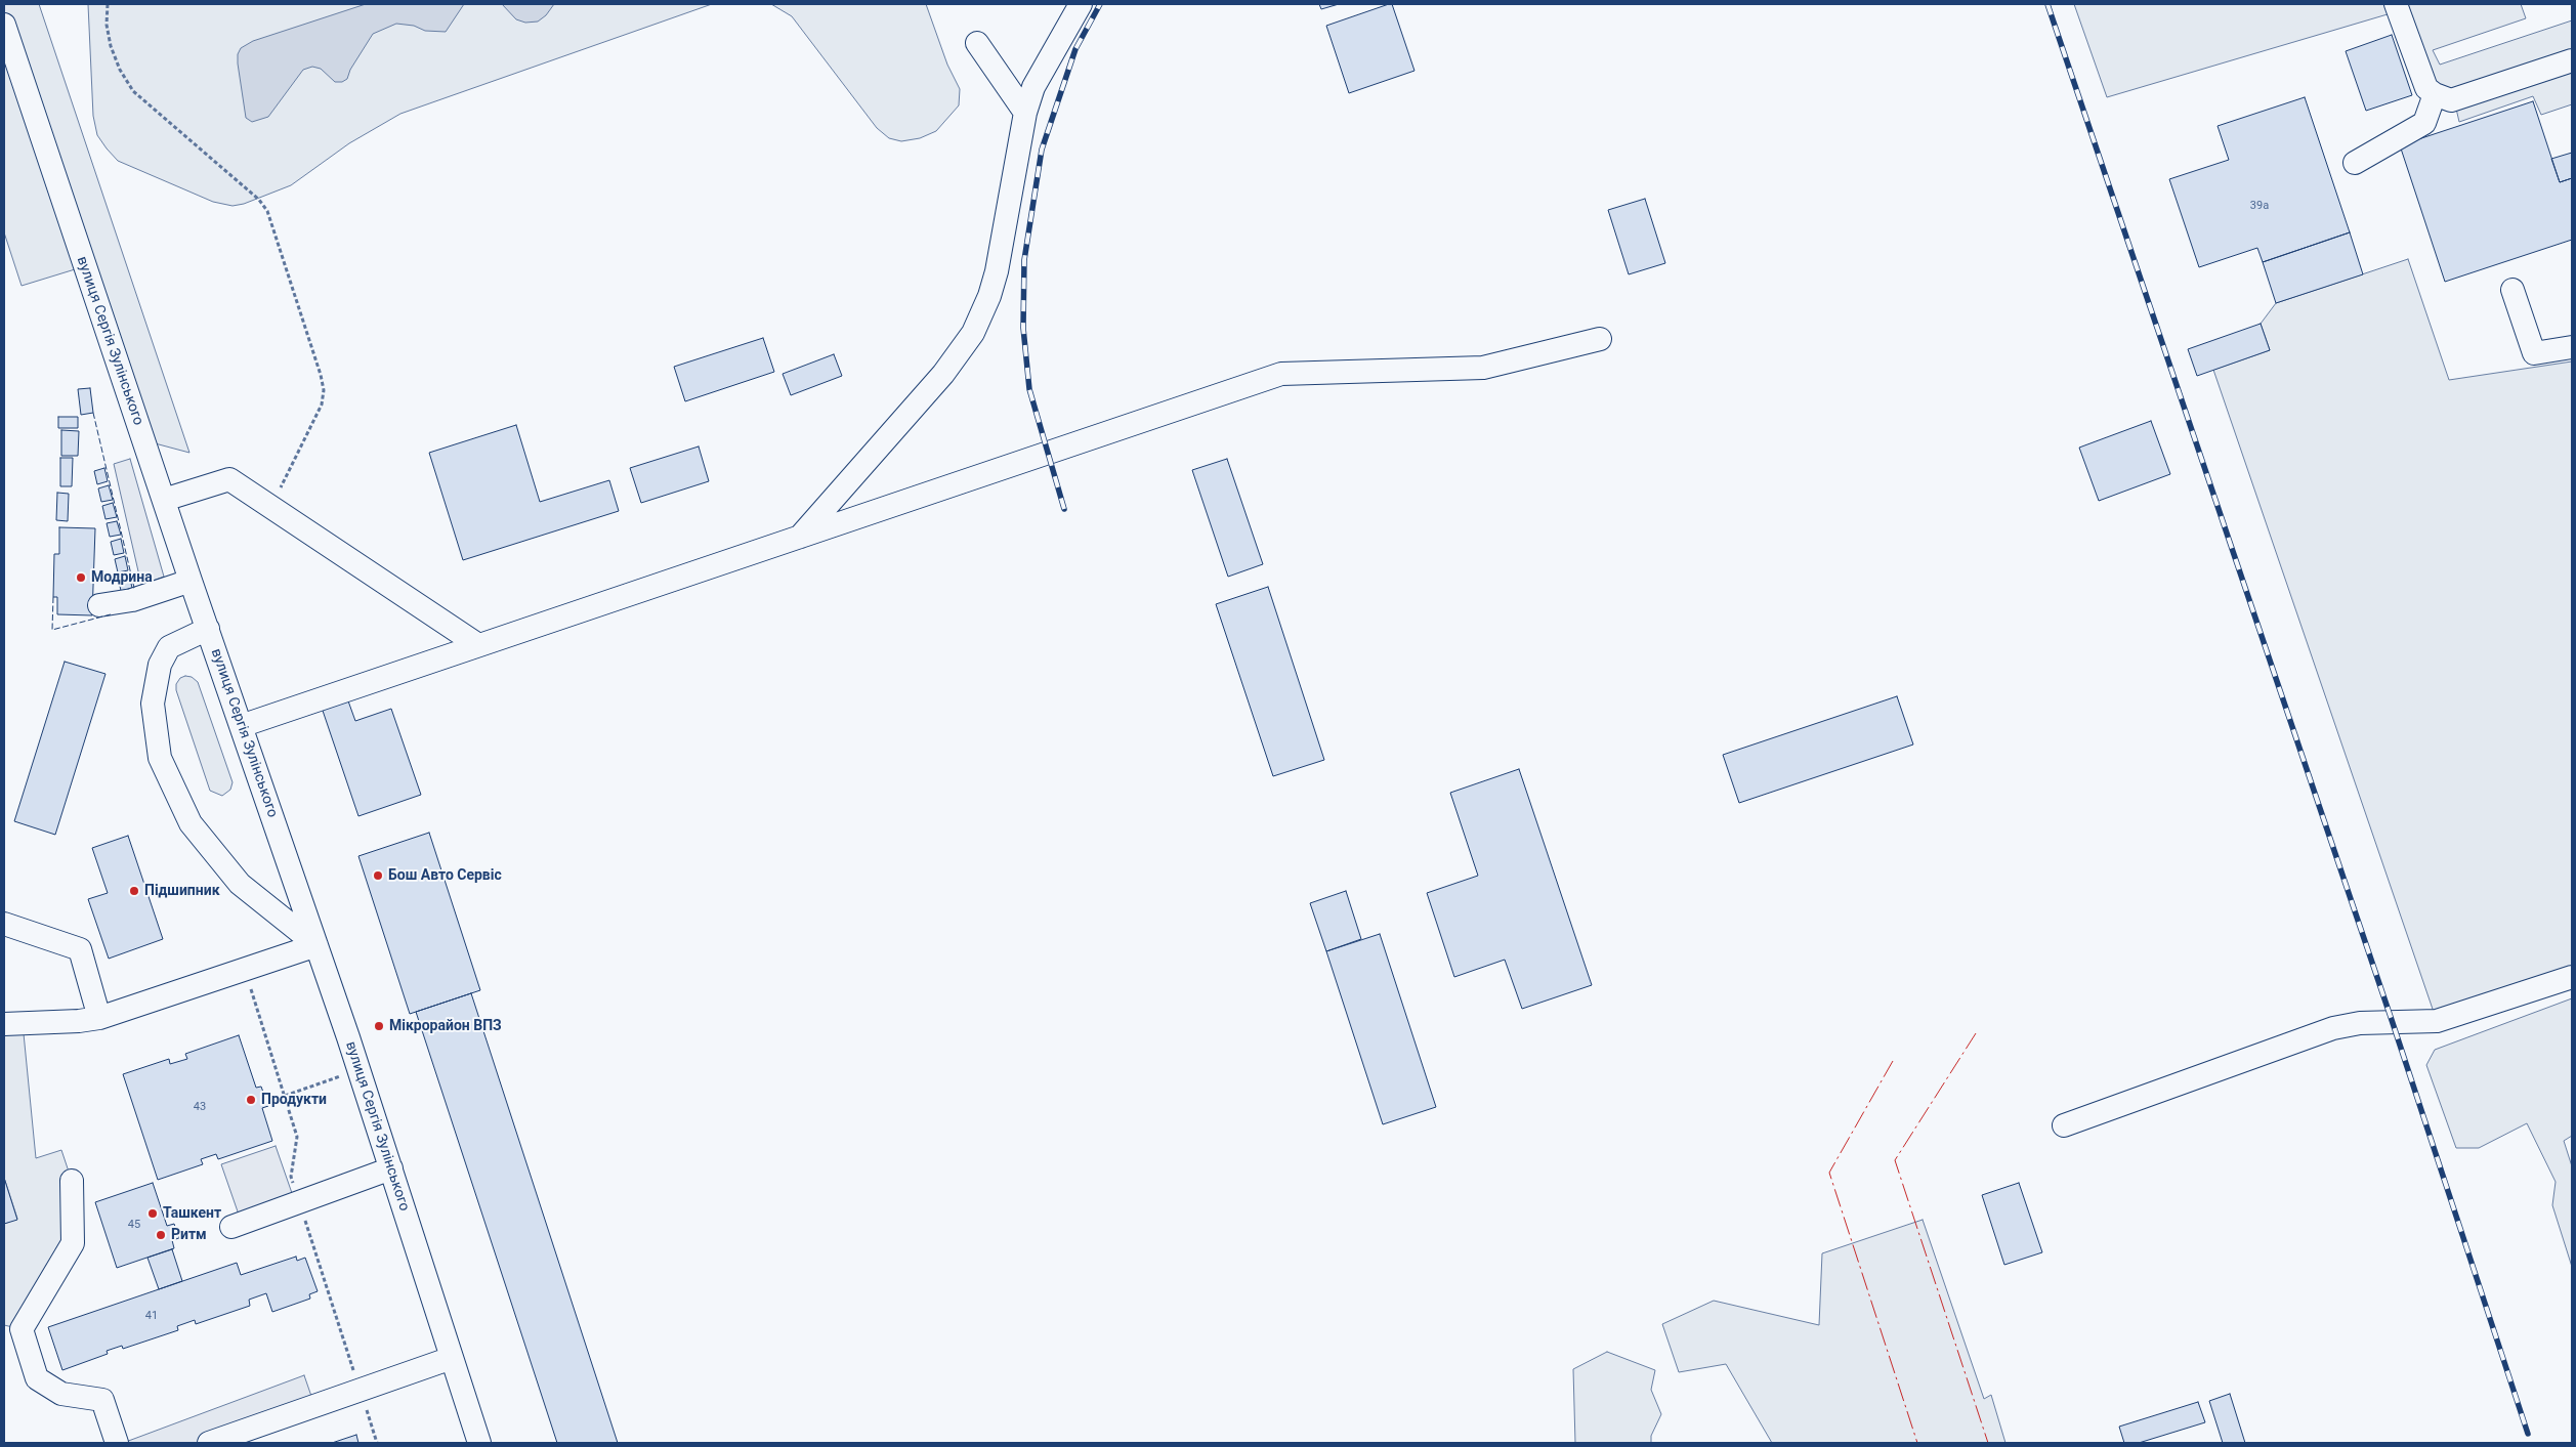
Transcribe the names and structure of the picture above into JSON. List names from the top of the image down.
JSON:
{
  "streets": {
    "street": ["вулиця Сергія Зулінського"]
  },
  "places": [
    "Модрина",
    "Бош Авто Сервіс",
    "Підшипник",
    "Мікрорайон ВПЗ",
    "Продукти",
    "Ташкент",
    "Ритм"
  ],
  "house_numbers": [
    "39а",
    "43",
    "45",
    "41"
  ]
}
